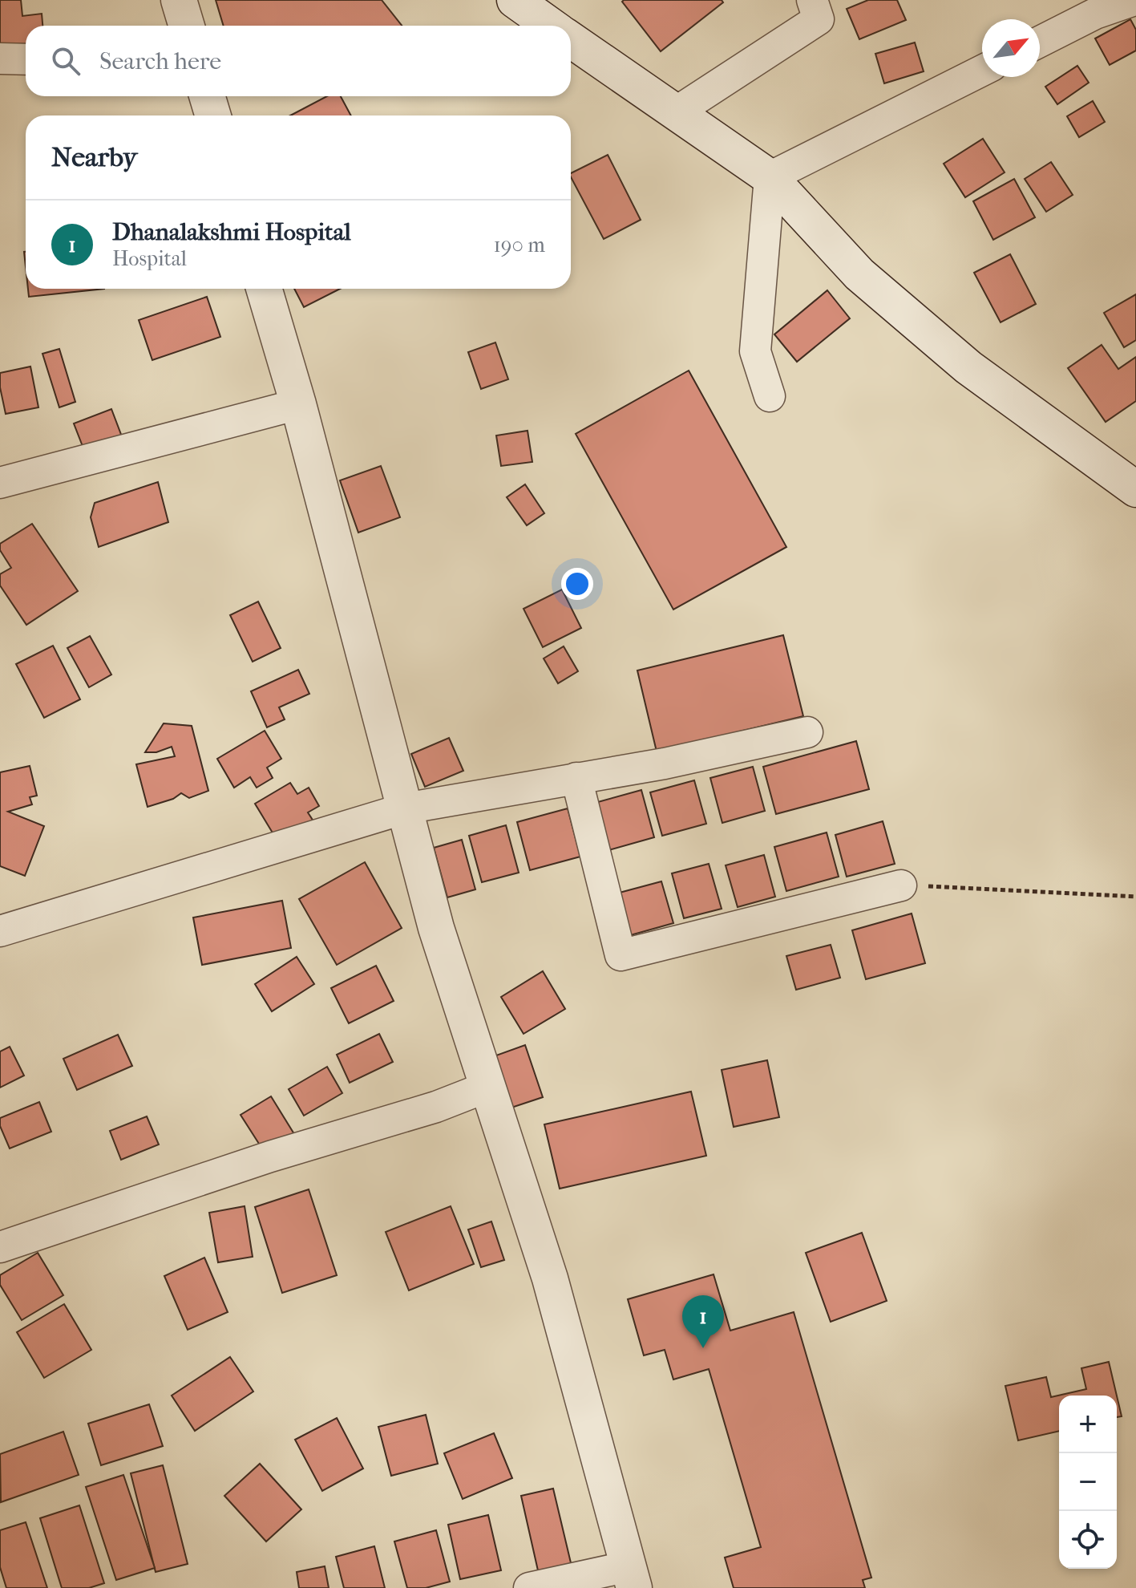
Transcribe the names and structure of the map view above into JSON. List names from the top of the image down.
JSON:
{
  "north": "top right",
  "page": {
    "search": "Search here",
    "heading": "Nearby",
    "list": [
      {
        "mark": "1",
        "name": "Dhanalakshmi Hospital",
        "note": "Hospital",
        "value": "190 m"
      }
    ],
    "pins": "1",
    "map_buttons": ["+", "−"]
  }
}
